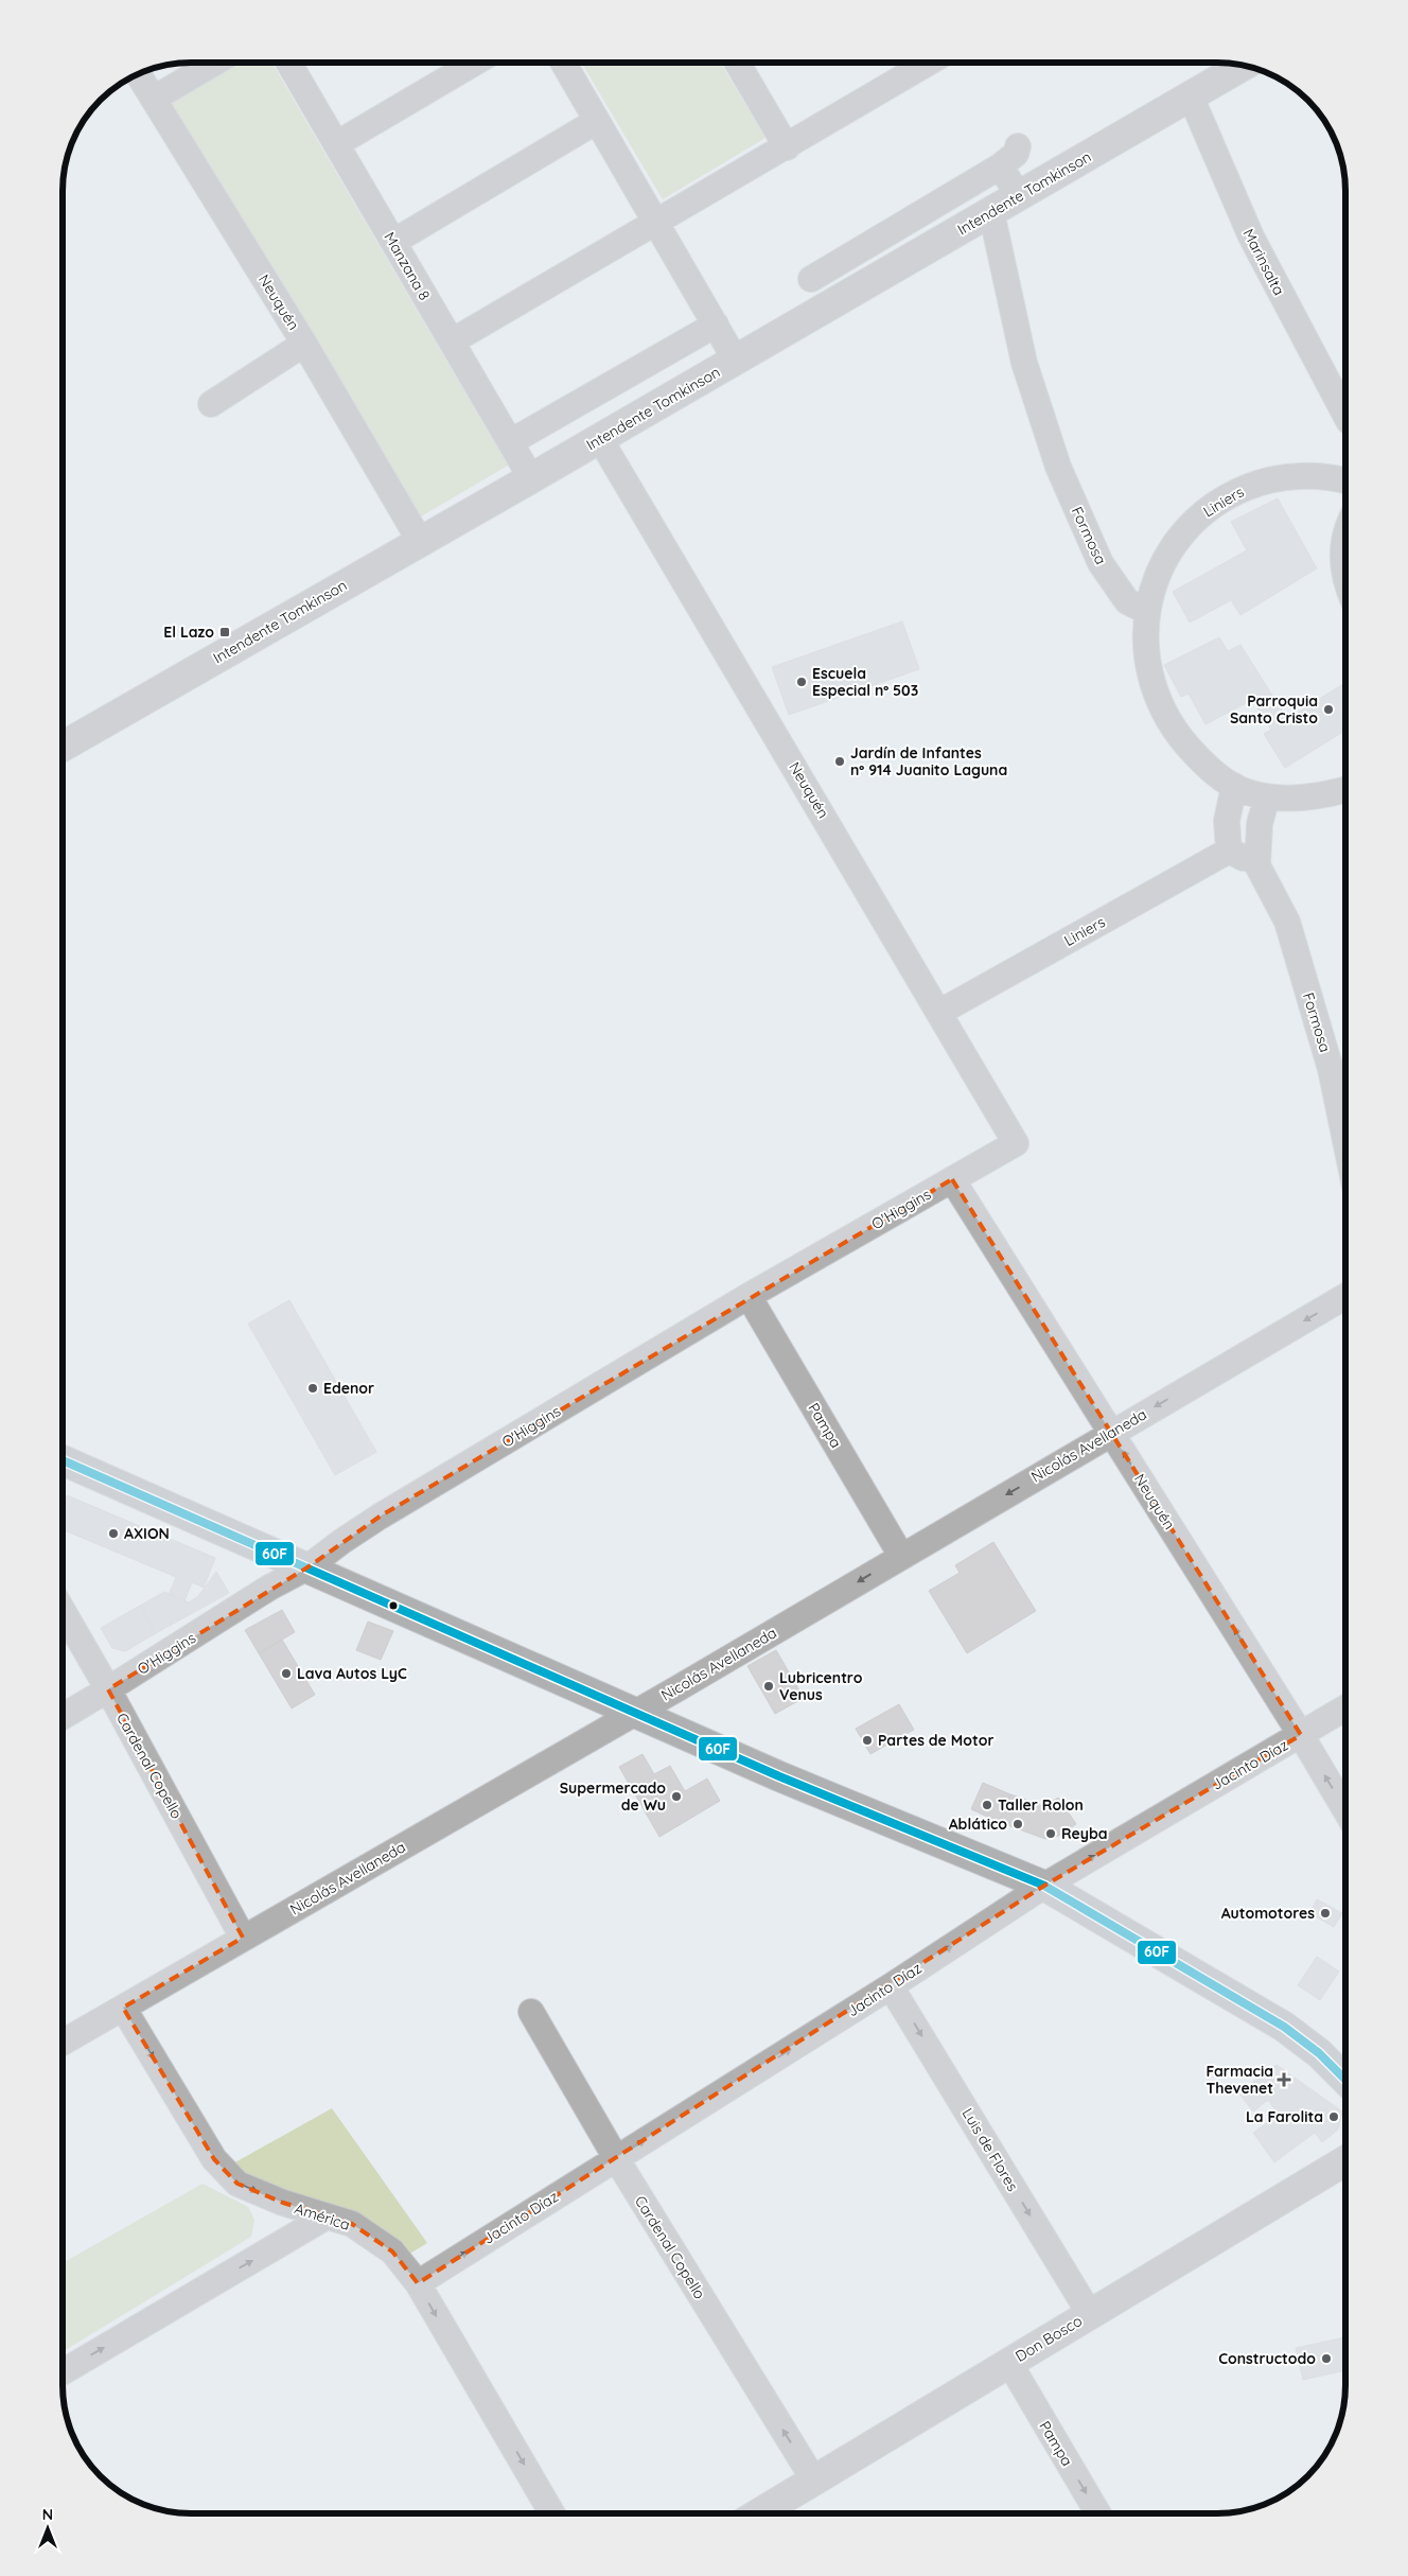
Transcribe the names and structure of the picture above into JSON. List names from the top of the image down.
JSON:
{
  "streets": {
    "street": [
      "Intendente Tomkinson",
      "Marinsalta",
      "Manzana 8",
      "Neuquén",
      "Liniers",
      "Formosa",
      "O'Higgins",
      "Pampa",
      "Nicolás Avellaneda",
      "Jacinto Díaz",
      "Cardenal Copello",
      "Luis de Flores",
      "América",
      "Don Bosco"
    ]
  },
  "crossings": [
    ["Intendente Tomkinson", "Marinsalta"],
    ["Intendente Tomkinson", "Manzana 8"],
    ["Intendente Tomkinson", "Neuquén"],
    ["Intendente Tomkinson", "Formosa"],
    ["Neuquén", "Liniers"],
    ["Neuquén", "O'Higgins"],
    ["Neuquén", "Nicolás Avellaneda"],
    ["Neuquén", "Jacinto Díaz"],
    ["Liniers", "Formosa"],
    ["O'Higgins", "Pampa"],
    ["O'Higgins", "Cardenal Copello"],
    ["Pampa", "Nicolás Avellaneda"],
    ["Pampa", "Don Bosco"],
    ["Nicolás Avellaneda", "Cardenal Copello"],
    ["Nicolás Avellaneda", "América"],
    ["Jacinto Díaz", "Cardenal Copello"],
    ["Jacinto Díaz", "Luis de Flores"],
    ["Jacinto Díaz", "América"],
    ["Cardenal Copello", "Don Bosco"],
    ["Luis de Flores", "Don Bosco"]
  ],
  "one_way": [
    "Pampa",
    "Nicolás Avellaneda",
    "Jacinto Díaz",
    "Cardenal Copello",
    "Luis de Flores",
    "América"
  ],
  "places": {
    "transit": ["El Lazo"],
    "other": [
      "Escuela Especial nº 503",
      "Parroquia Santo Cristo",
      "Jardín de Infantes nº 914 Juanito Laguna",
      "Edenor",
      "AXION",
      "Lava Autos LyC",
      "Lubricentro Venus",
      "Partes de Motor",
      "Supermercado de Wu",
      "Taller Rolon",
      "Ablático",
      "Reyba",
      "Automotores",
      "La Farolita",
      "Constructodo"
    ],
    "health": ["Farmacia Thevenet"]
  },
  "lines": ["transit line 60F"],
  "north": "top"
}
